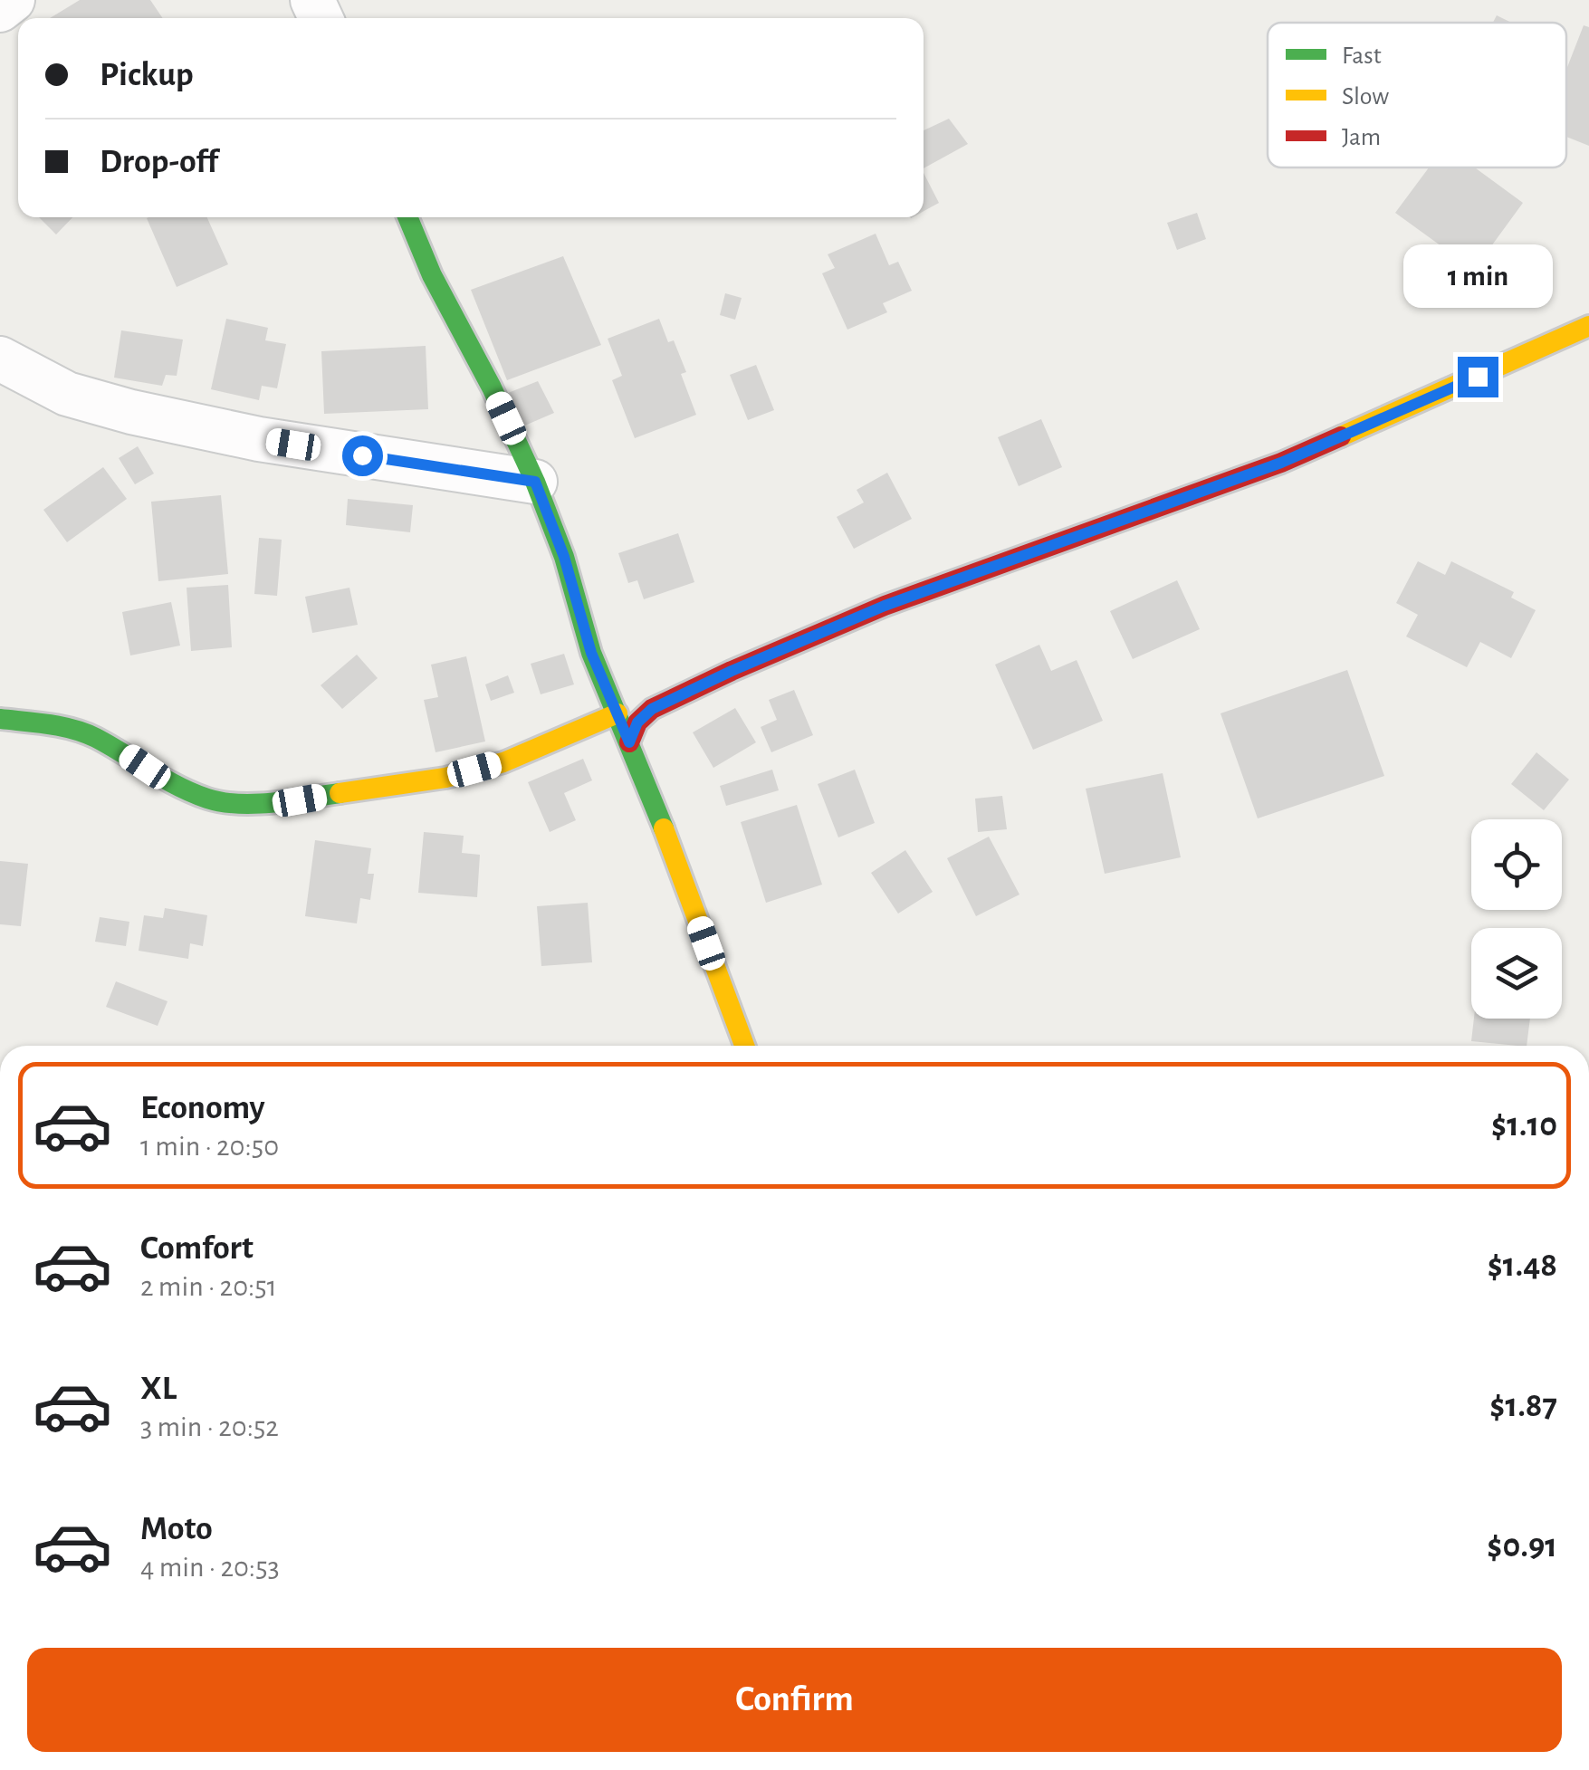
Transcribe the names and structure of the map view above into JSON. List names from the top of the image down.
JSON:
{
  "legend": ["Fast", "Slow", "Jam"],
  "page": {
    "banner": ["Pickup", "Drop-off"],
    "bubble": "1 min",
    "list": [
      {
        "name": "Economy",
        "note": "1 min · 20:50",
        "value": "$1.10"
      },
      {
        "name": "Comfort",
        "note": "2 min · 20:51",
        "value": "$1.48"
      },
      {
        "name": "XL",
        "note": "3 min · 20:52",
        "value": "$1.87"
      },
      {
        "name": "Moto",
        "note": "4 min · 20:53",
        "value": "$0.91"
      }
    ],
    "buttons": "Confirm"
  }
}
